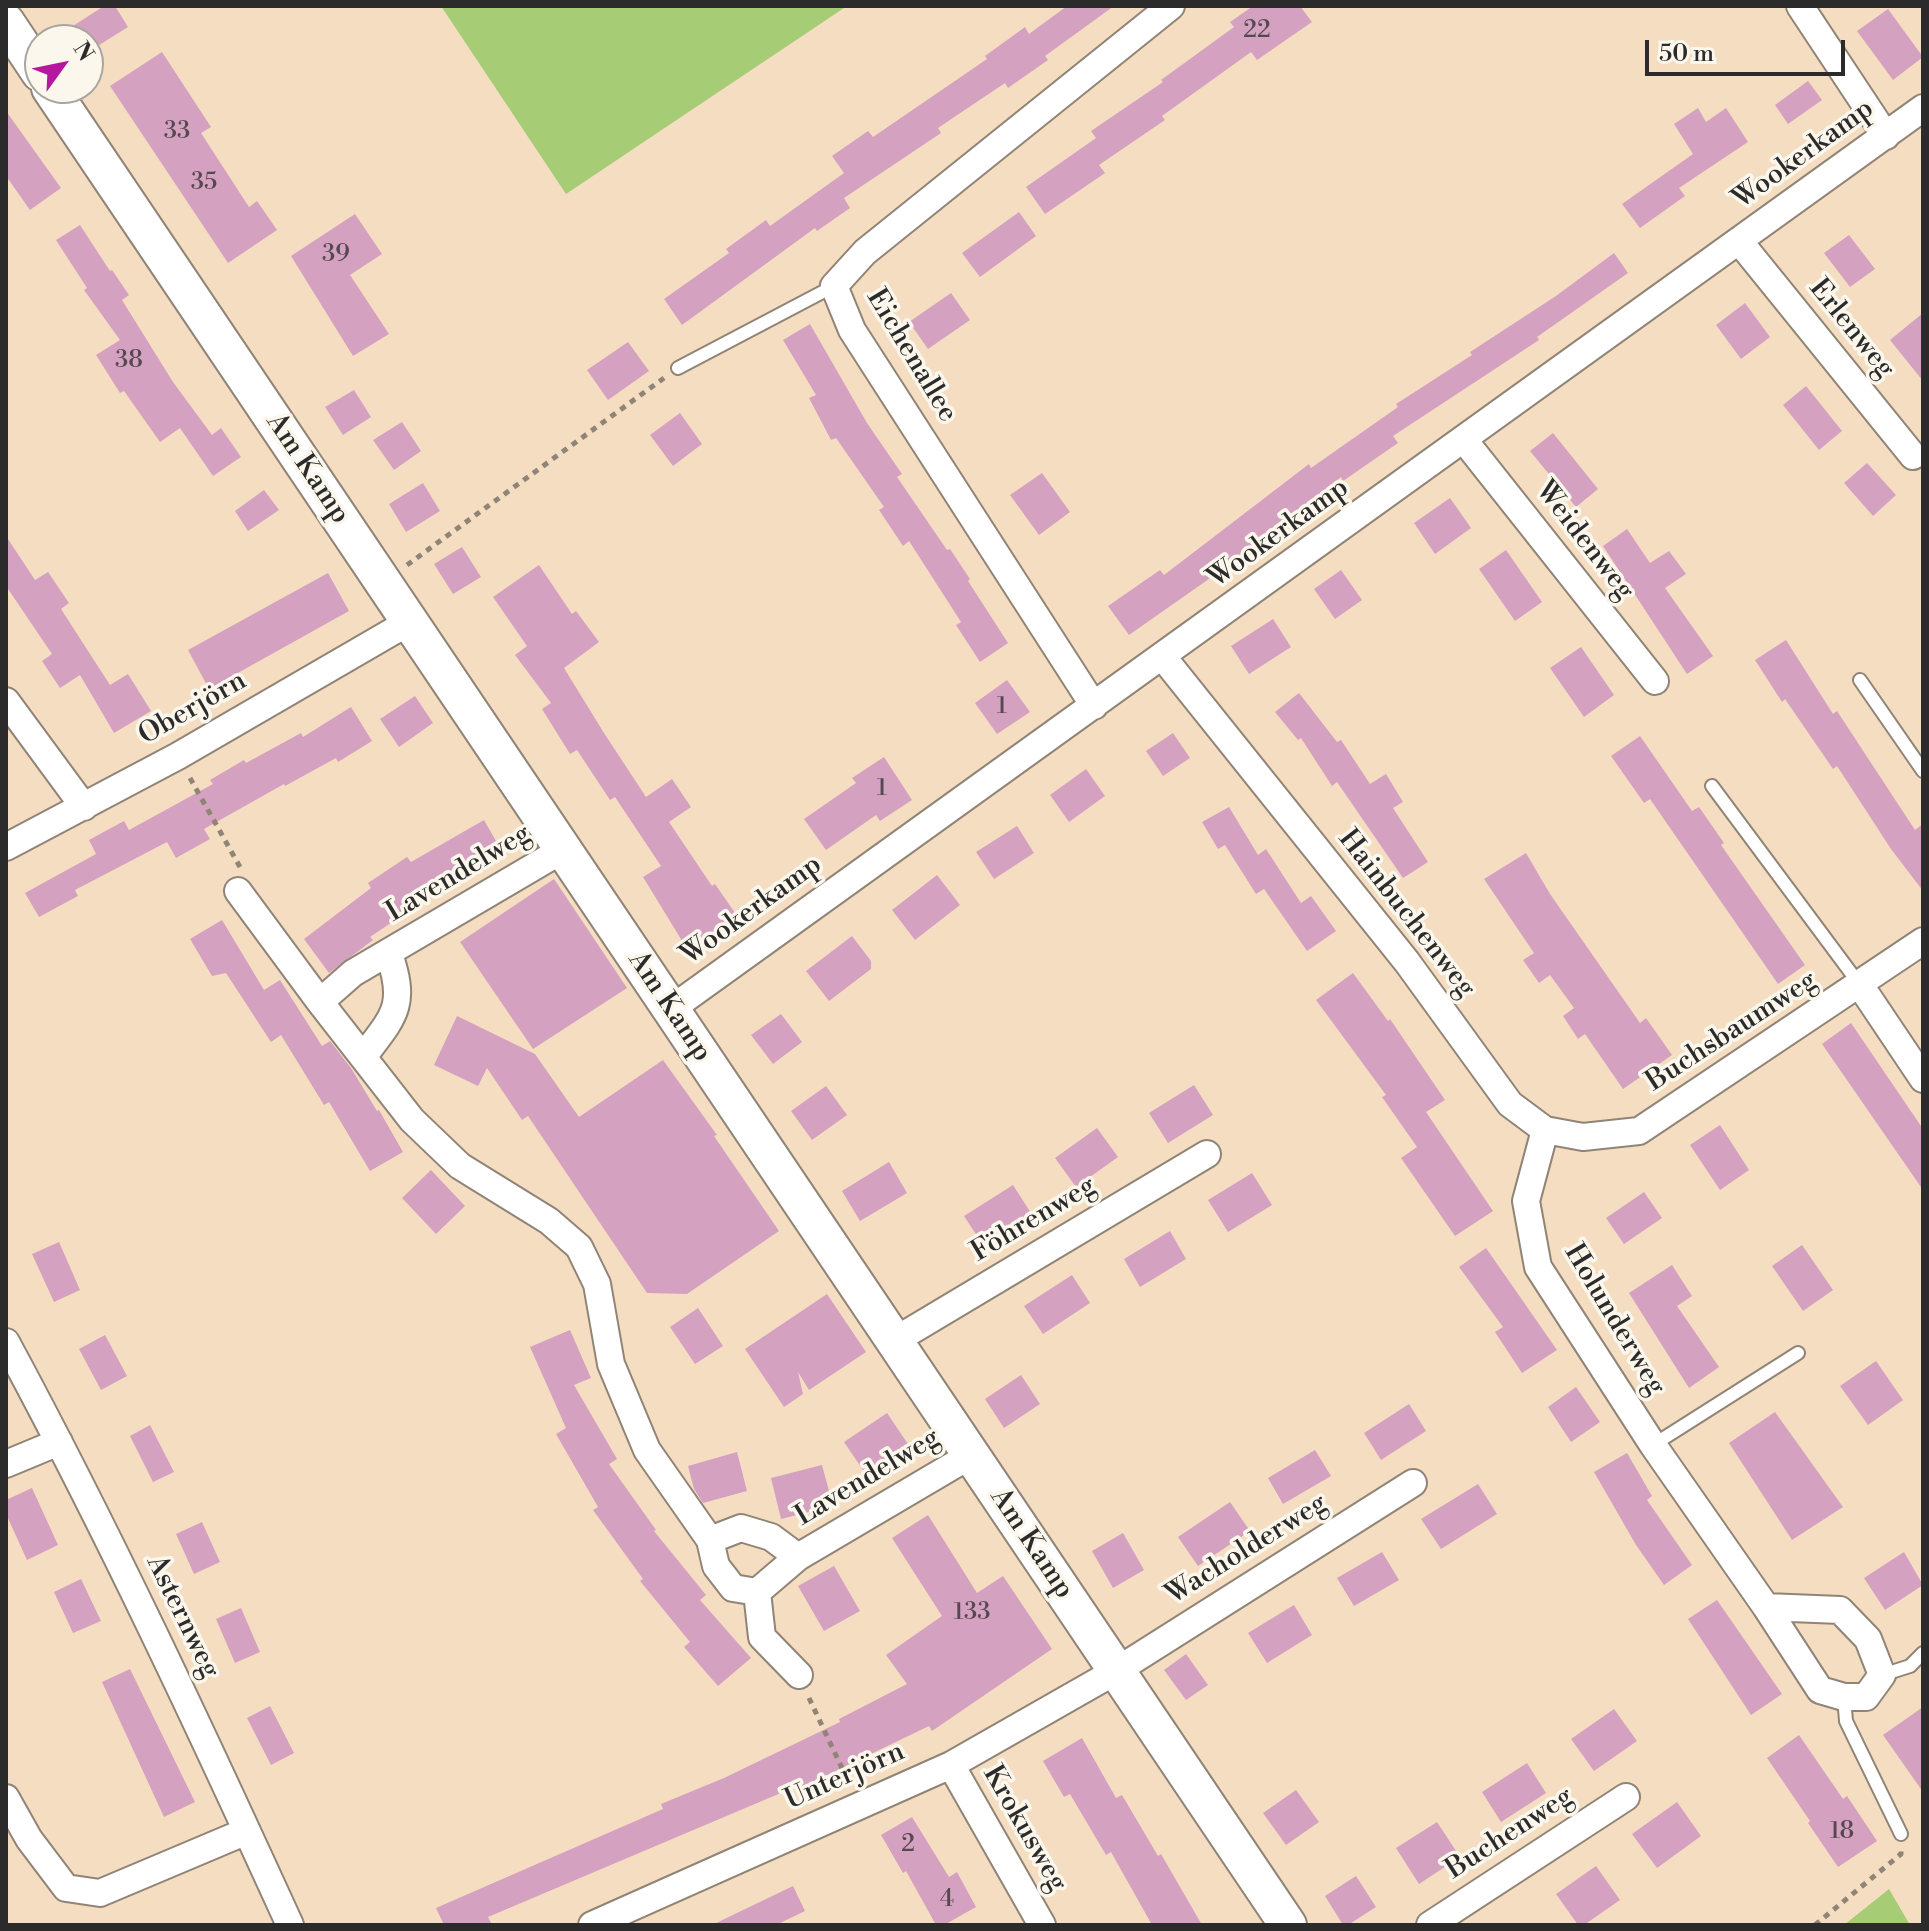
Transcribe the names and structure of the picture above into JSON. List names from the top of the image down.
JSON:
{
  "streets": {
    "street": [
      "Wookerkamp",
      "Erlenweg",
      "Eichenallee",
      "Am Kamp",
      "Weidenweg",
      "Oberjörn",
      "Lavendelweg",
      "Hainbuchenweg",
      "Buchsbaumweg",
      "Föhrenweg",
      "Holunderweg",
      "Wacholderweg",
      "Asternweg",
      "Unterjörn",
      "Krokusweg",
      "Buchenweg"
    ]
  },
  "crossings": [
    ["Wookerkamp", "Erlenweg"],
    ["Wookerkamp", "Eichenallee"],
    ["Wookerkamp", "Am Kamp"],
    ["Wookerkamp", "Weidenweg"],
    ["Wookerkamp", "Hainbuchenweg"],
    ["Am Kamp", "Oberjörn"],
    ["Am Kamp", "Lavendelweg"],
    ["Am Kamp", "Föhrenweg"],
    ["Am Kamp", "Wacholderweg"],
    ["Am Kamp", "Unterjörn"],
    ["Hainbuchenweg", "Buchsbaumweg"],
    ["Hainbuchenweg", "Holunderweg"],
    ["Wacholderweg", "Unterjörn"],
    ["Unterjörn", "Krokusweg"]
  ],
  "house_numbers": [
    "22",
    "33",
    "35",
    "39",
    "38",
    "1",
    "1",
    "133",
    "18",
    "2",
    "4"
  ],
  "scale_bar": "50 m",
  "north": "top right"
}
